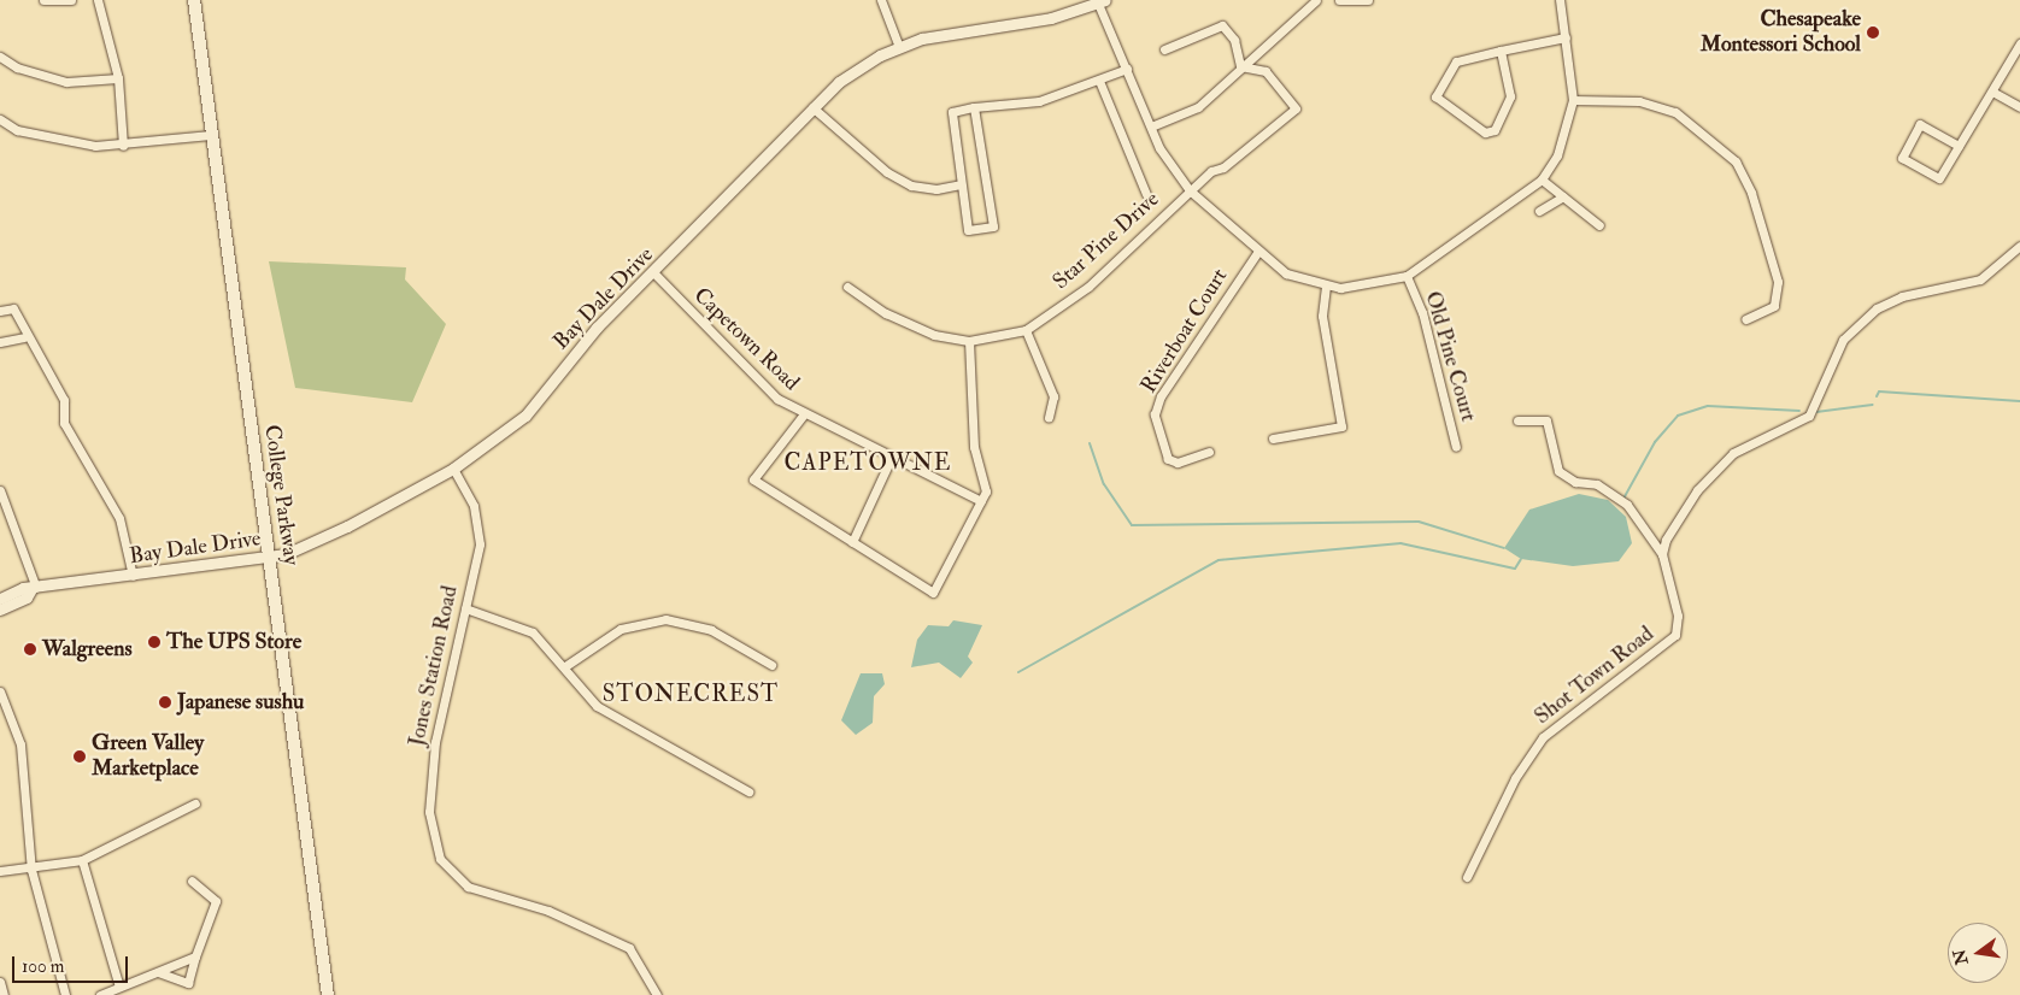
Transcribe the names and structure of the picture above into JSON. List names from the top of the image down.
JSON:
{
  "streets": {
    "main road": ["College Parkway"],
    "street": [
      "Star Pine Drive",
      "Bay Dale Drive",
      "Riverboat Court",
      "Capetown Road",
      "Old Pine Court",
      "Jones Station Road",
      "Shot Town Road"
    ]
  },
  "crossings": [
    ["Bay Dale Drive", "Capetown Road"],
    ["Bay Dale Drive", "College Parkway"],
    ["Bay Dale Drive", "Jones Station Road"]
  ],
  "districts": ["CAPETOWNE", "STONECREST"],
  "places": [
    "Chesapeake Montessori School",
    "The UPS Store",
    "Walgreens",
    "Japanese sushu",
    "Green Valley Marketplace"
  ],
  "scale_bar": "100 m",
  "north": "left"
}
